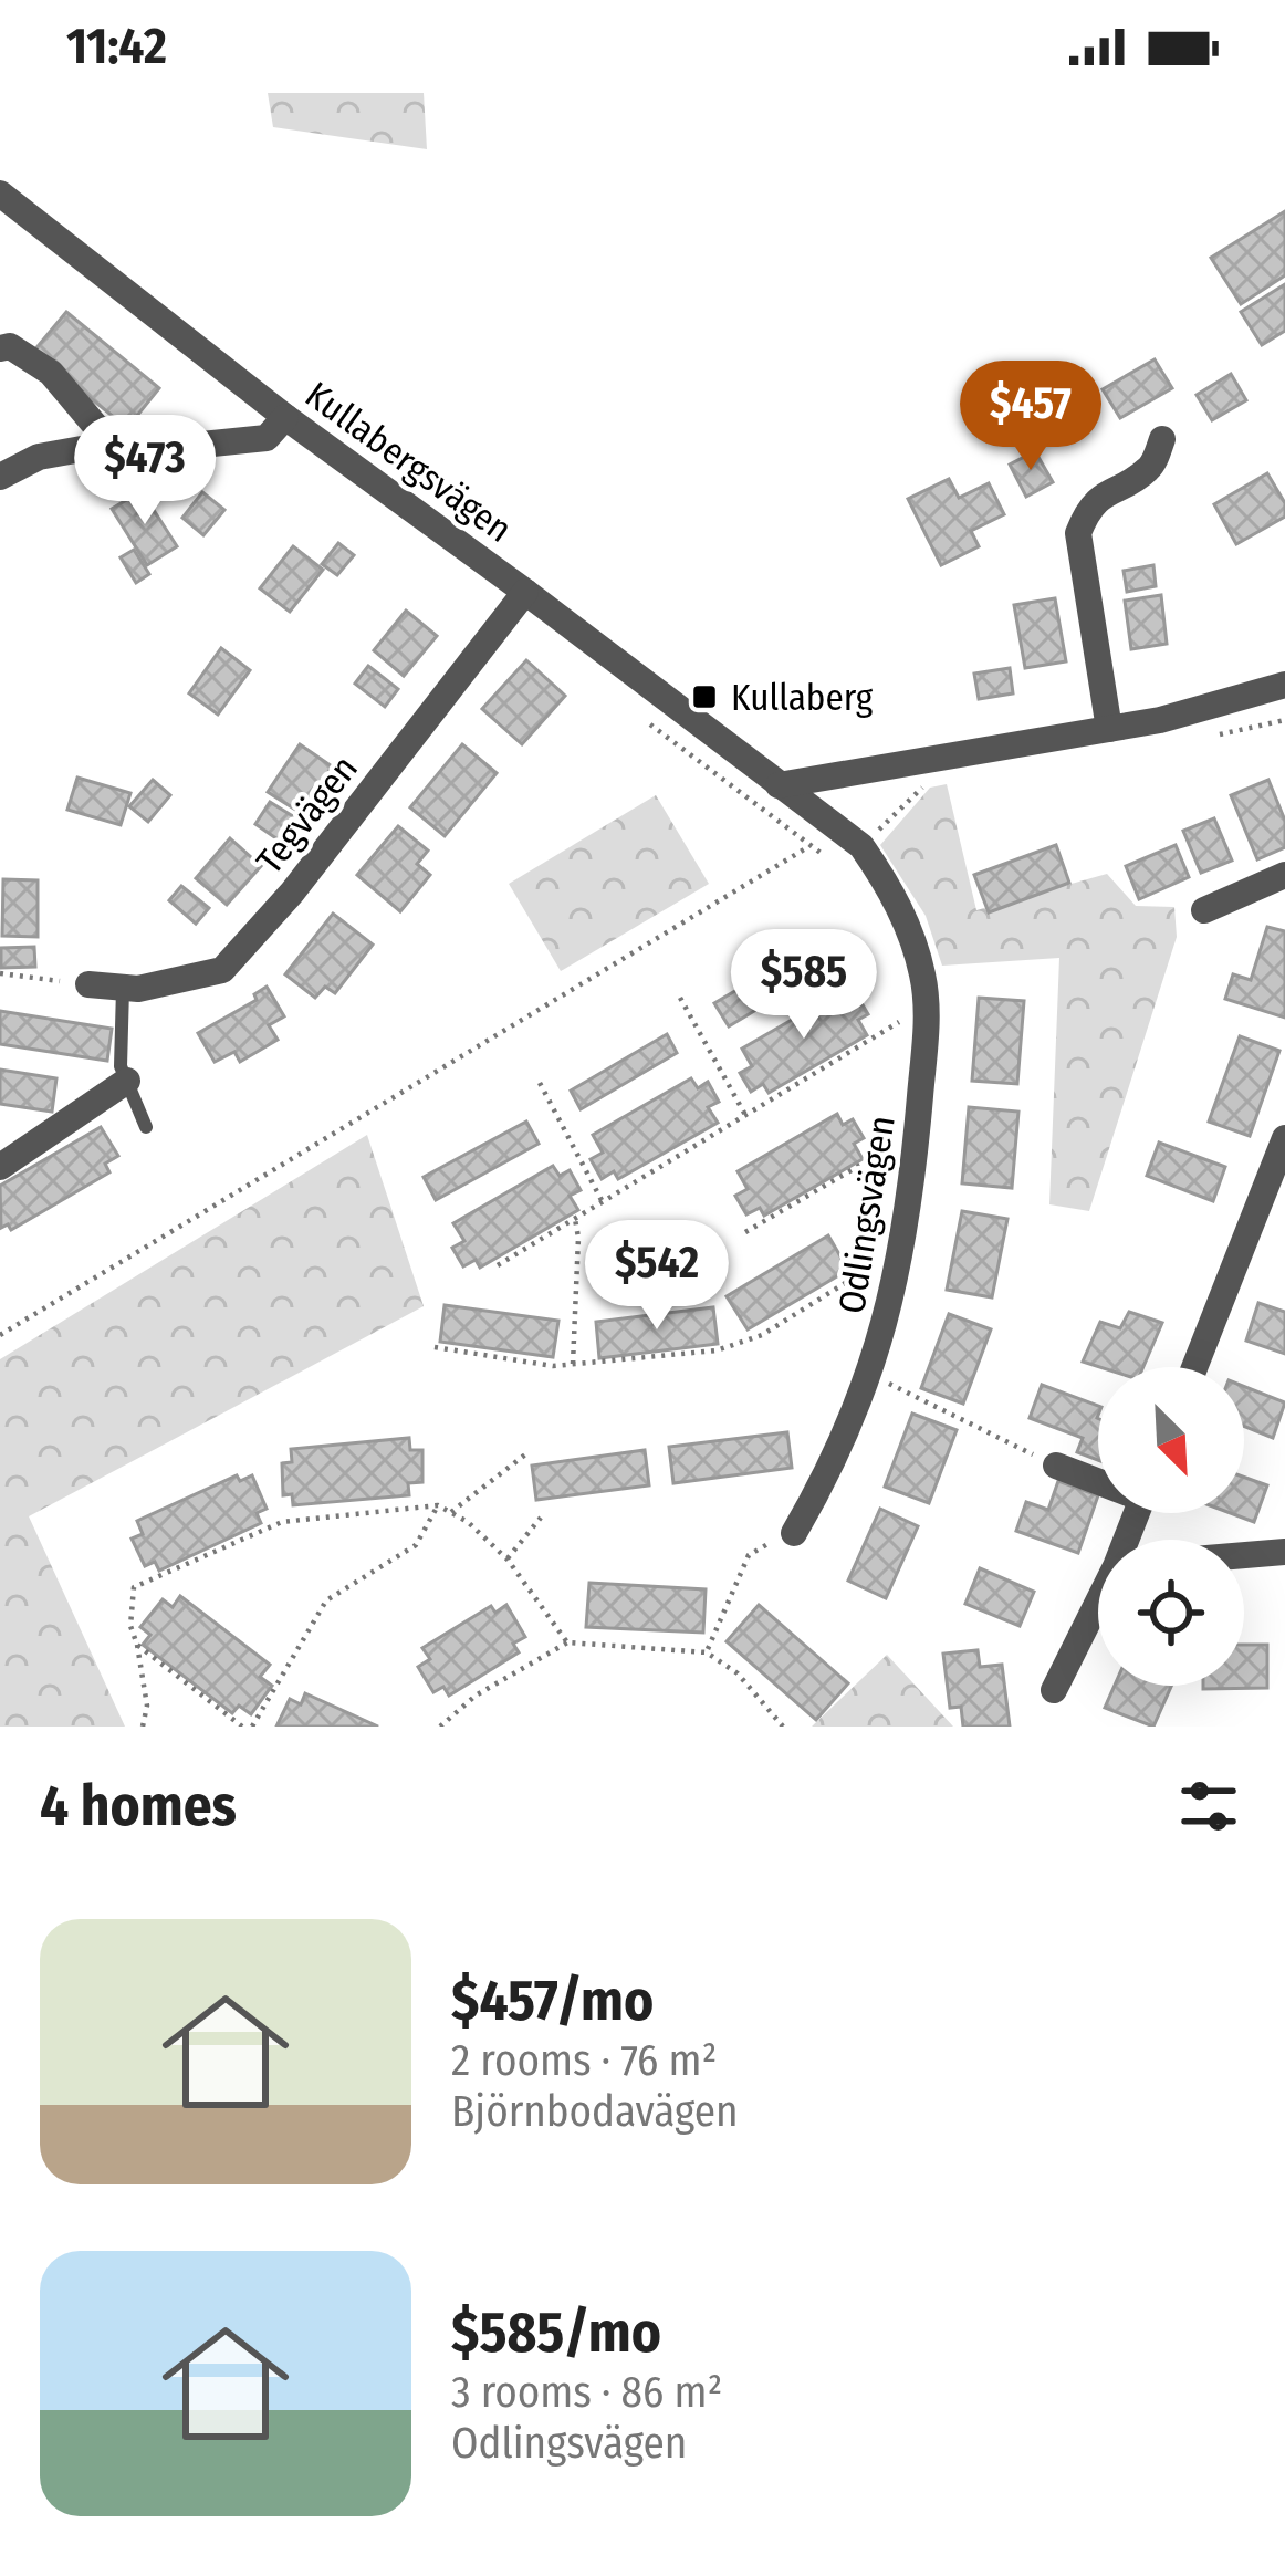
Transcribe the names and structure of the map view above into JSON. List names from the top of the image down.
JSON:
{
  "streets": {
    "street": ["Kullabergsvägen", "Tegvägen", "Odlingsvägen"]
  },
  "crossings": [
    ["Kullabergsvägen", "Tegvägen"],
    ["Kullabergsvägen", "Odlingsvägen"]
  ],
  "places": {
    "transit": ["Kullaberg"]
  },
  "north": "bottom right",
  "page": {
    "status": "11:42",
    "price": [
      "$457",
      "$473",
      "$585",
      "$542"
    ],
    "heading": "4 homes",
    "list": [
      {
        "name": "$457/mo",
        "note": "2 rooms · 76 m² · Björnbodavägen"
      },
      {
        "name": "$585/mo",
        "note": "3 rooms · 86 m² · Odlingsvägen"
      }
    ]
  }
}
